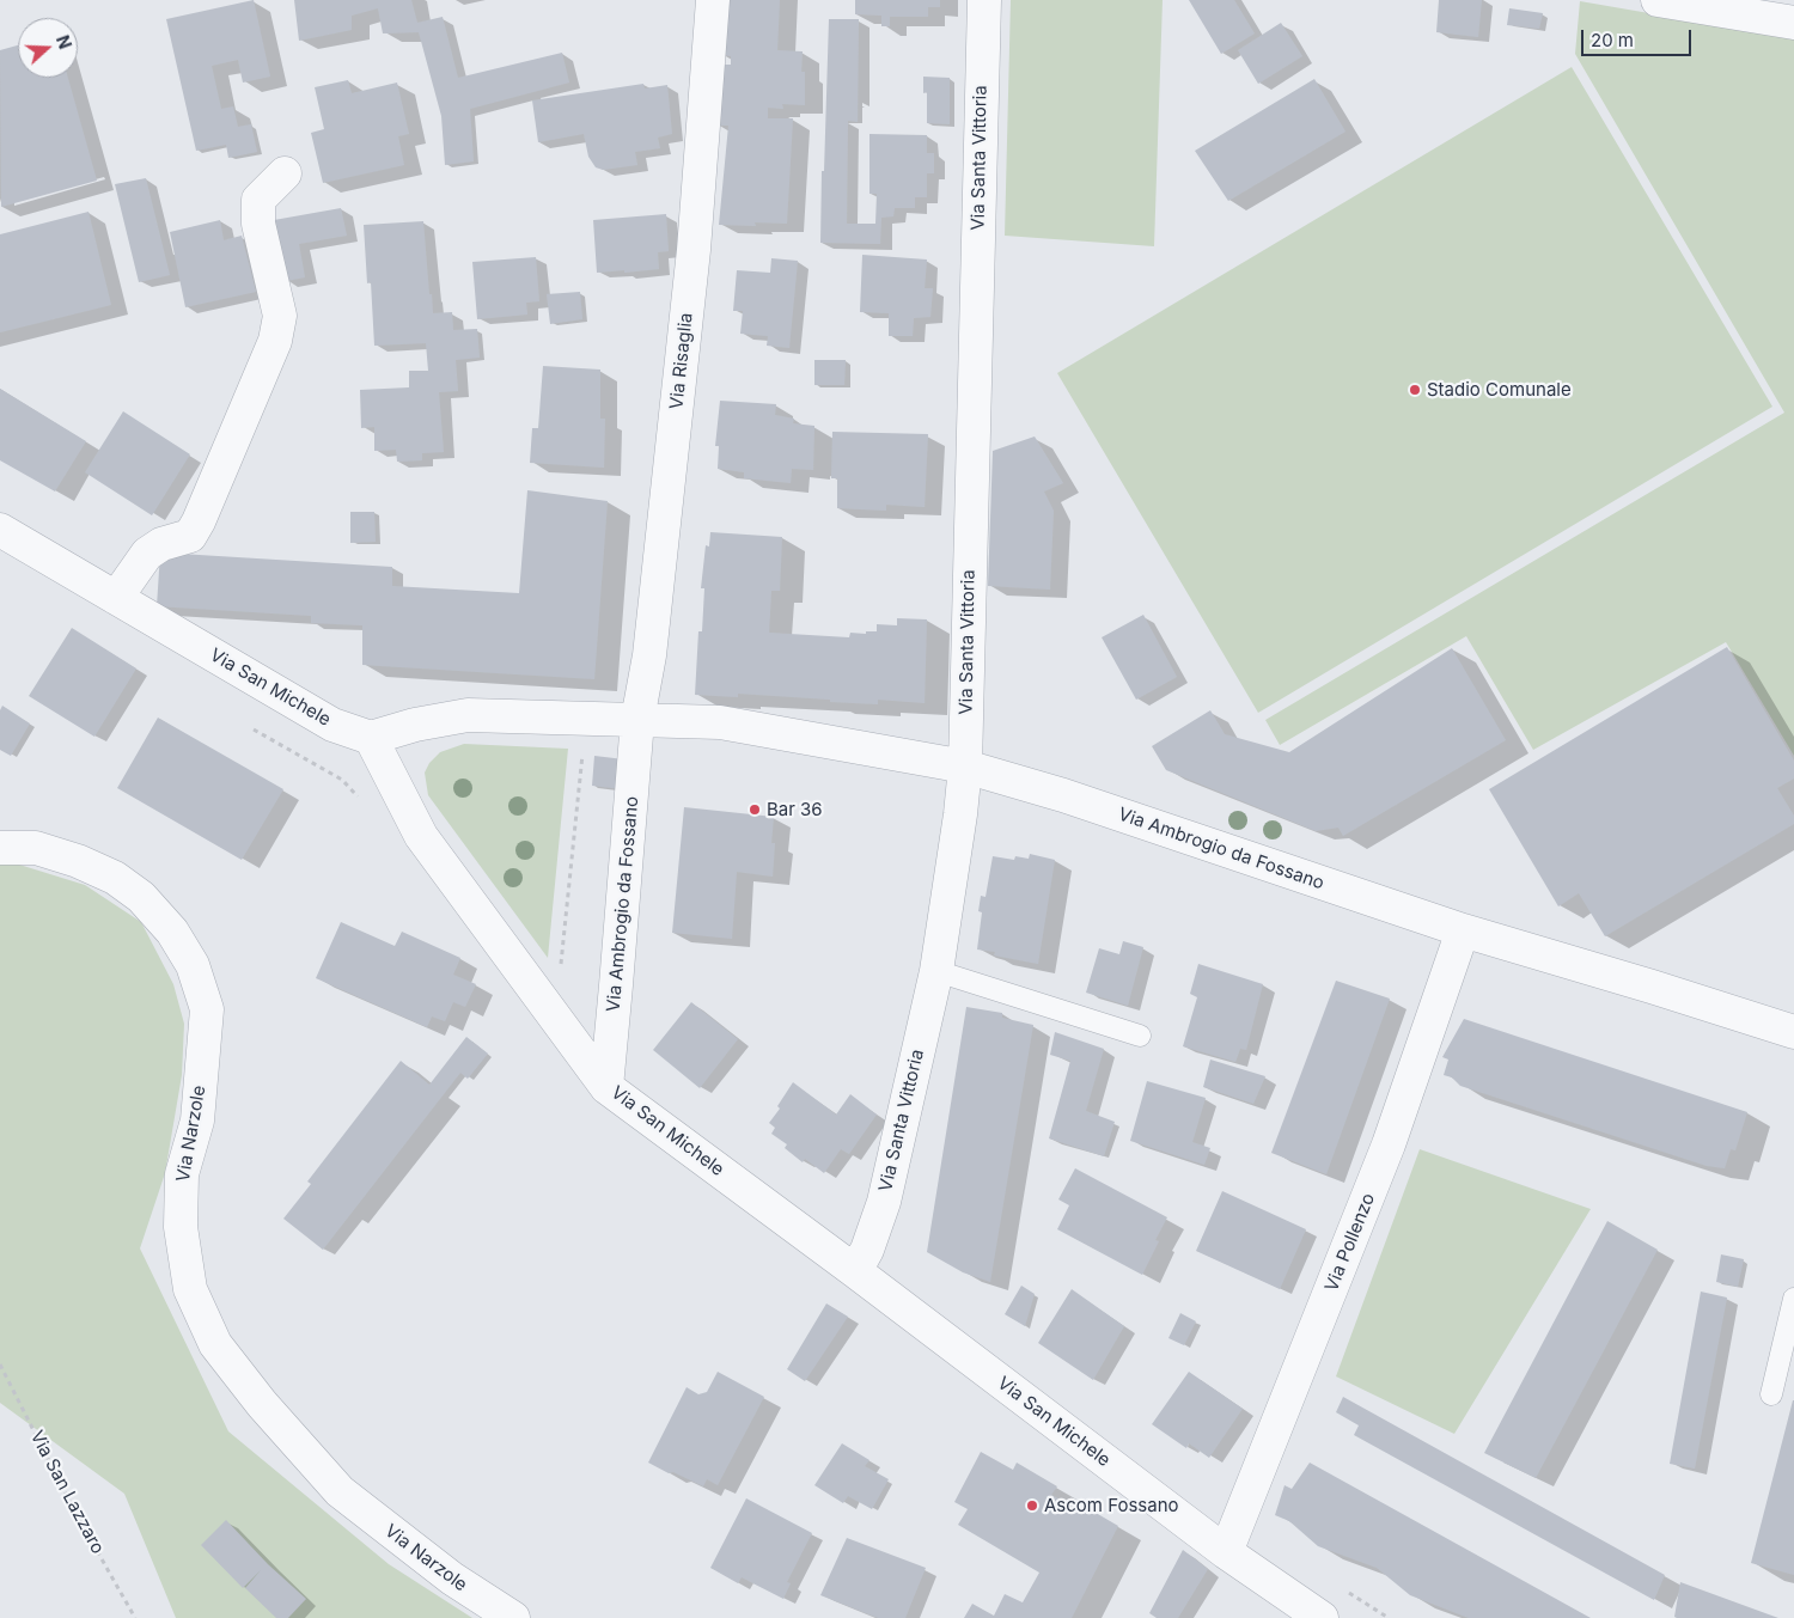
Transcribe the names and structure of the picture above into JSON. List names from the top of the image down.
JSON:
{
  "streets": {
    "street": [
      "Via Santa Vittoria",
      "Via Risaglia",
      "Via San Michele",
      "Via Ambrogio da Fossano",
      "Via Narzole",
      "Via Pollenzo"
    ],
    "path": ["Via San Lazzaro"]
  },
  "crossings": [
    ["Via Santa Vittoria", "Via San Michele"],
    ["Via Santa Vittoria", "Via Ambrogio da Fossano"],
    ["Via Risaglia", "Via Ambrogio da Fossano"],
    ["Via San Michele", "Via Ambrogio da Fossano"],
    ["Via San Michele", "Via Pollenzo"],
    ["Via Ambrogio da Fossano", "Via Pollenzo"]
  ],
  "places": ["Stadio Comunale", "Bar 36", "Ascom Fossano"],
  "scale_bar": "20 m",
  "north": "right"
}
